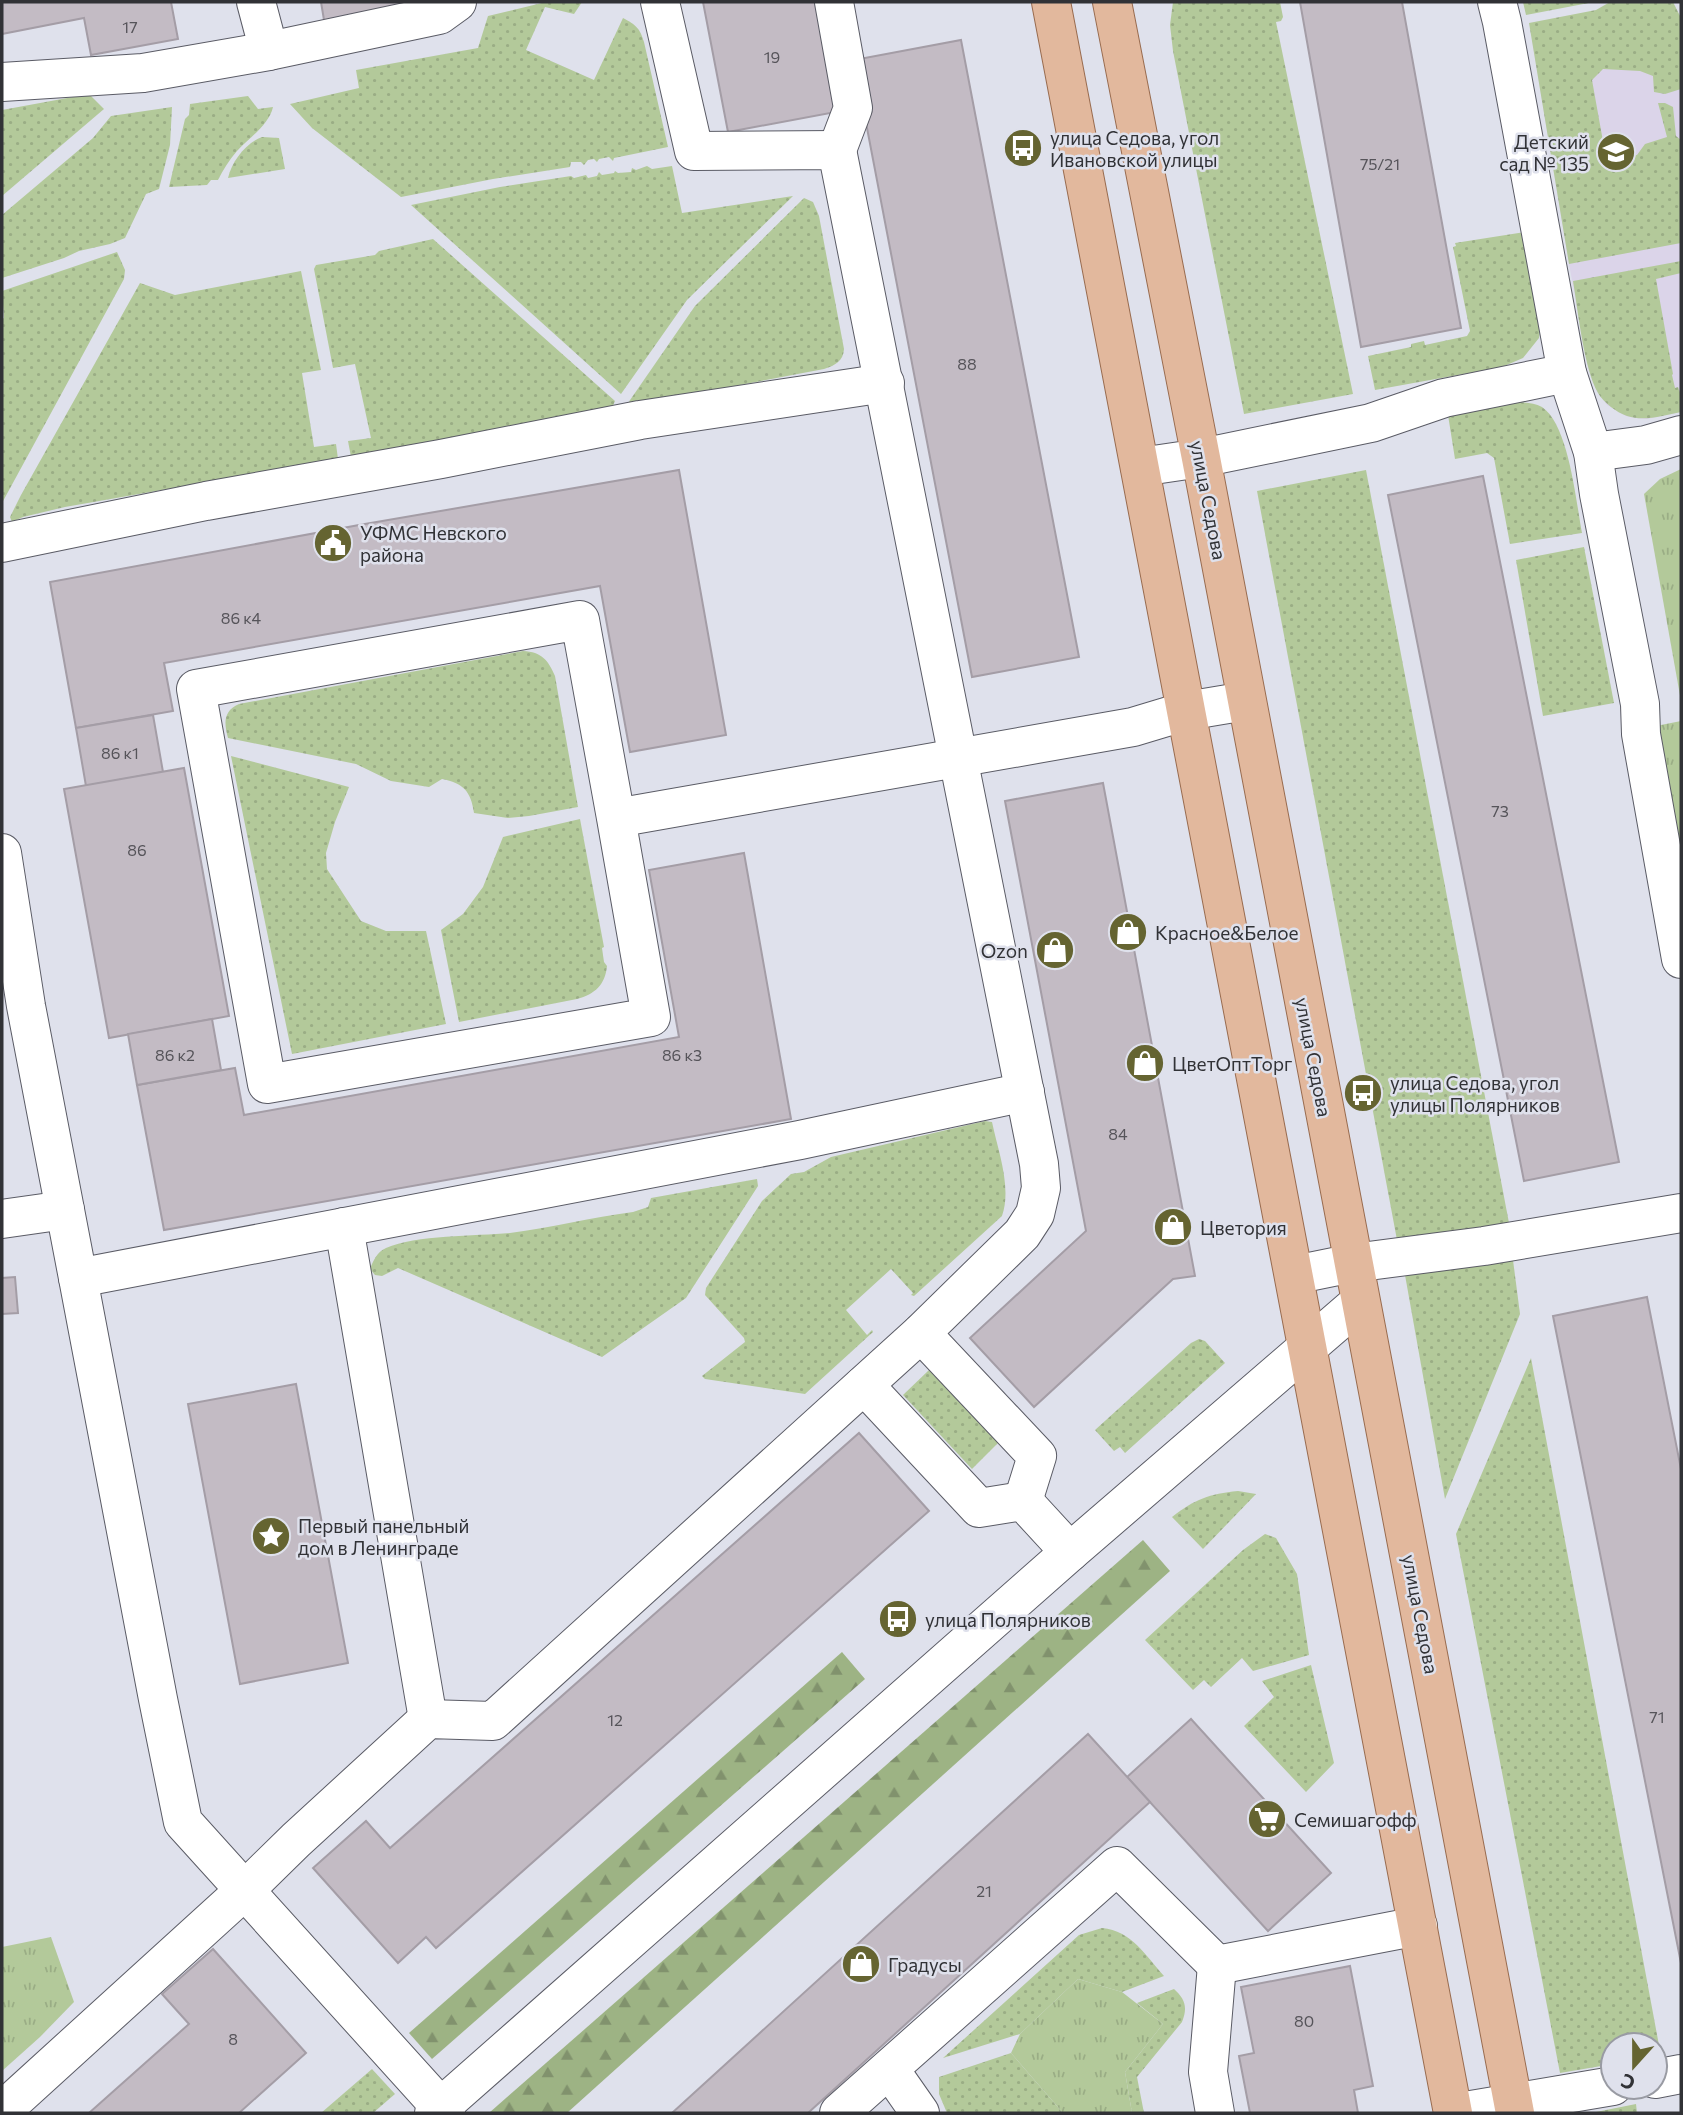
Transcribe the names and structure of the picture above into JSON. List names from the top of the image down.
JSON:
{
  "streets": {
    "main road": ["улица Седова"]
  },
  "places": {
    "bus stop": ["улица Седова, угол Ивановской улицы", "улица Седова, угол улицы Полярников", "улица Полярников"],
    "school or university": ["Детский сад № 135"],
    "public building": ["УФМС Невского района"],
    "shop": [
      "Красное&Белое",
      "Ozon",
      "ЦветОптТорг",
      "Цветория",
      "Градусы"
    ],
    "place": ["Первый панельный дом в Ленинграде"],
    "supermarket": ["Семишагофф"]
  },
  "house_numbers": [
    "17",
    "19",
    "75/21",
    "88",
    "86 к4",
    "86 к1",
    "73",
    "86",
    "86 к2",
    "86 к3",
    "84",
    "71",
    "12",
    "21",
    "80",
    "8"
  ],
  "north": "bottom"
}
